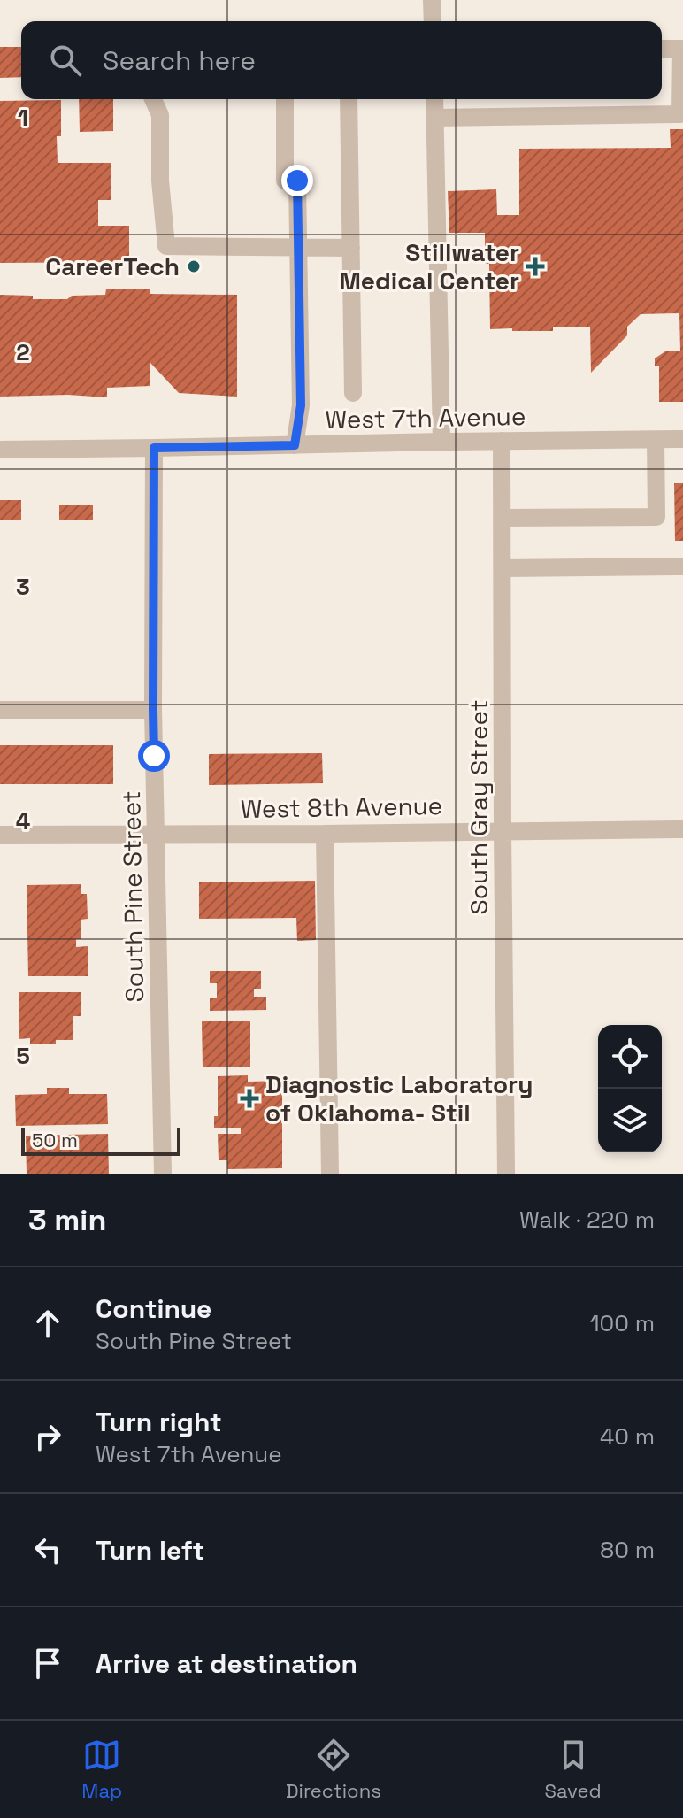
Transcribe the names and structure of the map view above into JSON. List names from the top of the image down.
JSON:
{
  "streets": {
    "street": [
      "West 7th Avenue",
      "West 8th Avenue",
      "South Gray Street",
      "South Pine Street"
    ]
  },
  "crossings": [
    ["West 7th Avenue", "South Gray Street"],
    ["West 7th Avenue", "South Pine Street"],
    ["West 8th Avenue", "South Gray Street"],
    ["West 8th Avenue", "South Pine Street"]
  ],
  "places": {
    "other": ["CareerTech"],
    "health": ["Stillwater Medical Center", "Diagnostic Laboratory of Oklahoma- Stil"]
  },
  "scale_bar": "50 m",
  "page": {
    "search": "Search here",
    "scale": "50 m",
    "heading": ["3 min", "Walk · 220 m"],
    "list": [
      ["Continue", "South Pine Street", "100 m"],
      ["Turn right", "West 7th Avenue", "40 m"],
      ["Turn left", "80 m"],
      "Arrive at destination"
    ],
    "nav": ["Map", "Directions", "Saved"]
  },
  "grid": {
    "rows": [
      "1",
      "2",
      "3",
      "4",
      "5"
    ]
  }
}
